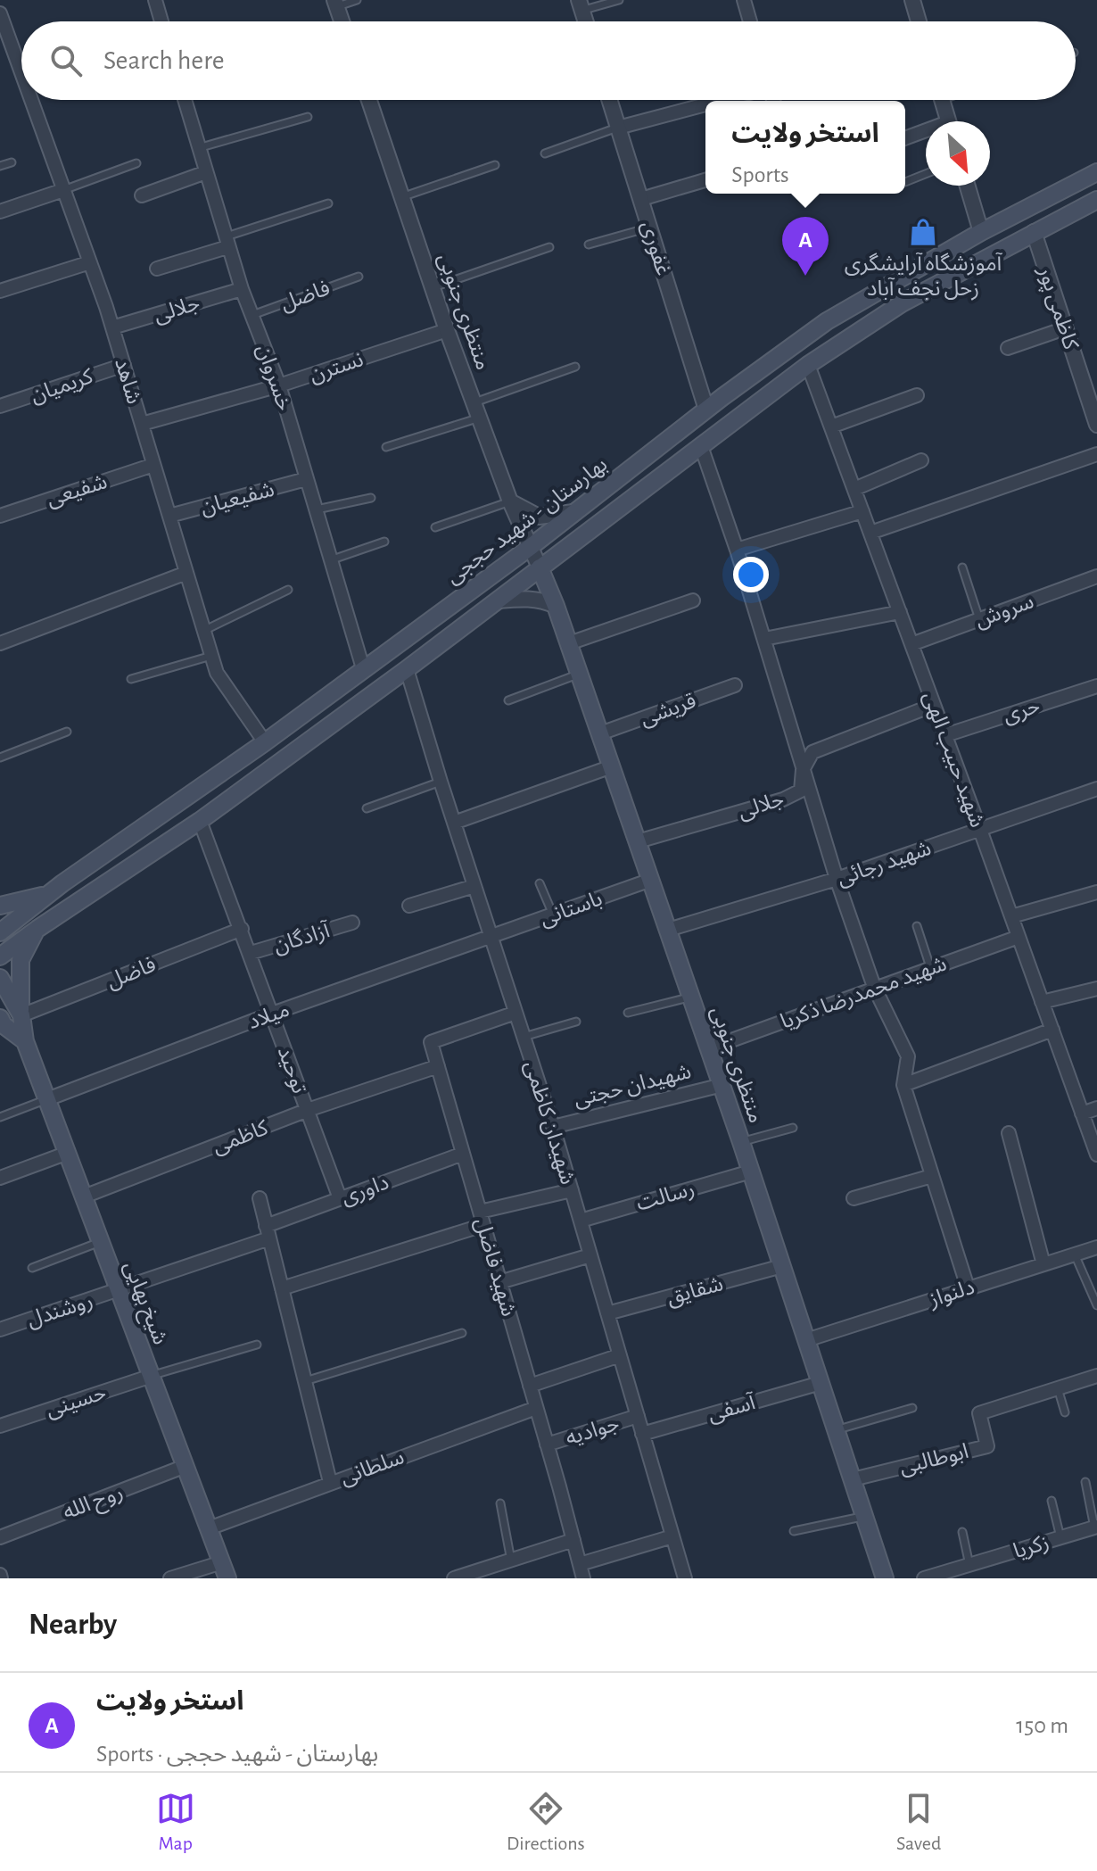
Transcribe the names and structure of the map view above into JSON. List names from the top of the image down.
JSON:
{
  "streets": {
    "main road": ["منتظری جنوبی", "بهارستان - شهید حججی", "شیخ بهایی"],
    "street": [
      "غفوری",
      "فاضل",
      "کاظمی پور",
      "جلالی",
      "نسترن",
      "خسروان",
      "شاهد",
      "کریمیان",
      "شفیعی",
      "شفیعیان",
      "سروش",
      "قریشی",
      "حری",
      "شهید حبیب الهی",
      "شهید رجائی",
      "باستانی",
      "آزادگان",
      "شهید محمدرضا ذکریا",
      "میلاد",
      "توحید",
      "شهیدان حجتی",
      "شهیدان کاظمی",
      "کاظمی",
      "داوری",
      "رسالت",
      "شهید فاضل",
      "شقایق",
      "دلنواز",
      "روشندل",
      "حسینی",
      "آسفی",
      "جوادیه",
      "ابوطالبی",
      "سلطانی",
      "روح الله",
      "زکریا"
    ]
  },
  "crossings": [
    ["غفوری", "بهارستان - شهید حججی"],
    ["فاضل", "خسروان"],
    ["فاضل", "توحید"],
    ["جلالی", "منتظری جنوبی"],
    ["جلالی", "خسروان"],
    ["جلالی", "شاهد"],
    ["جلالی", "شهید حبیب الهی"],
    ["منتظری جنوبی", "نسترن"],
    ["منتظری جنوبی", "بهارستان - شهید حججی"],
    ["منتظری جنوبی", "قریشی"],
    ["منتظری جنوبی", "شهید رجائی"],
    ["منتظری جنوبی", "باستانی"],
    ["منتظری جنوبی", "شهید محمدرضا ذکریا"],
    ["منتظری جنوبی", "شهیدان حجتی"],
    ["منتظری جنوبی", "رسالت"],
    ["منتظری جنوبی", "شقایق"],
    ["منتظری جنوبی", "دلنواز"],
    ["منتظری جنوبی", "آسفی"],
    ["منتظری جنوبی", "ابوطالبی"],
    ["نسترن", "خسروان"],
    ["نسترن", "شاهد"],
    ["خسروان", "شفیعیان"],
    ["خسروان", "بهارستان - شهید حججی"],
    ["شاهد", "کریمیان"],
    ["شاهد", "شفیعی"],
    ["شاهد", "شفیعیان"],
    ["شاهد", "بهارستان - شهید حججی"],
    ["سروش", "شهید حبیب الهی"],
    ["حری", "شهید حبیب الهی"],
    ["شهید حبیب الهی", "شهید رجائی"],
    ["شهید حبیب الهی", "شهید محمدرضا ذکریا"],
    ["باستانی", "میلاد"],
    ["باستانی", "شهیدان کاظمی"],
    ["آزادگان", "توحید"],
    ["میلاد", "توحید"],
    ["میلاد", "شهیدان کاظمی"],
    ["میلاد", "شیخ بهایی"],
    ["توحید", "کاظمی"],
    ["توحید", "داوری"],
    ["شهیدان حجتی", "شهیدان کاظمی"],
    ["شهیدان کاظمی", "رسالت"],
    ["شهیدان کاظمی", "شهید فاضل"],
    ["شهیدان کاظمی", "شقایق"],
    ["شهیدان کاظمی", "آسفی"],
    ["شهیدان کاظمی", "جوادیه"],
    ["کاظمی", "شهید فاضل"],
    ["کاظمی", "شیخ بهایی"],
    ["داوری", "شهید فاضل"],
    ["داوری", "شیخ بهایی"],
    ["داوری", "روشندل"],
    ["شهید فاضل", "جوادیه"],
    ["شهید فاضل", "سلطانی"],
    ["شیخ بهایی", "روشندل"],
    ["شیخ بهایی", "حسینی"],
    ["شیخ بهایی", "سلطانی"],
    ["شیخ بهایی", "روح الله"]
  ],
  "places": {
    "shop": ["آموزشگاه آرایشگری زحل نجف آباد"]
  },
  "north": "bottom right",
  "page": {
    "search": "Search here",
    "popup": ["استخر ولایت", "Sports"],
    "pins": "A",
    "heading": "Nearby",
    "list": [
      {
        "mark": "A",
        "name": "استخر ولایت",
        "note": "Sports · بهارستان - شهید حججی",
        "value": "150 m"
      }
    ],
    "nav": ["Map", "Directions", "Saved"]
  }
}
